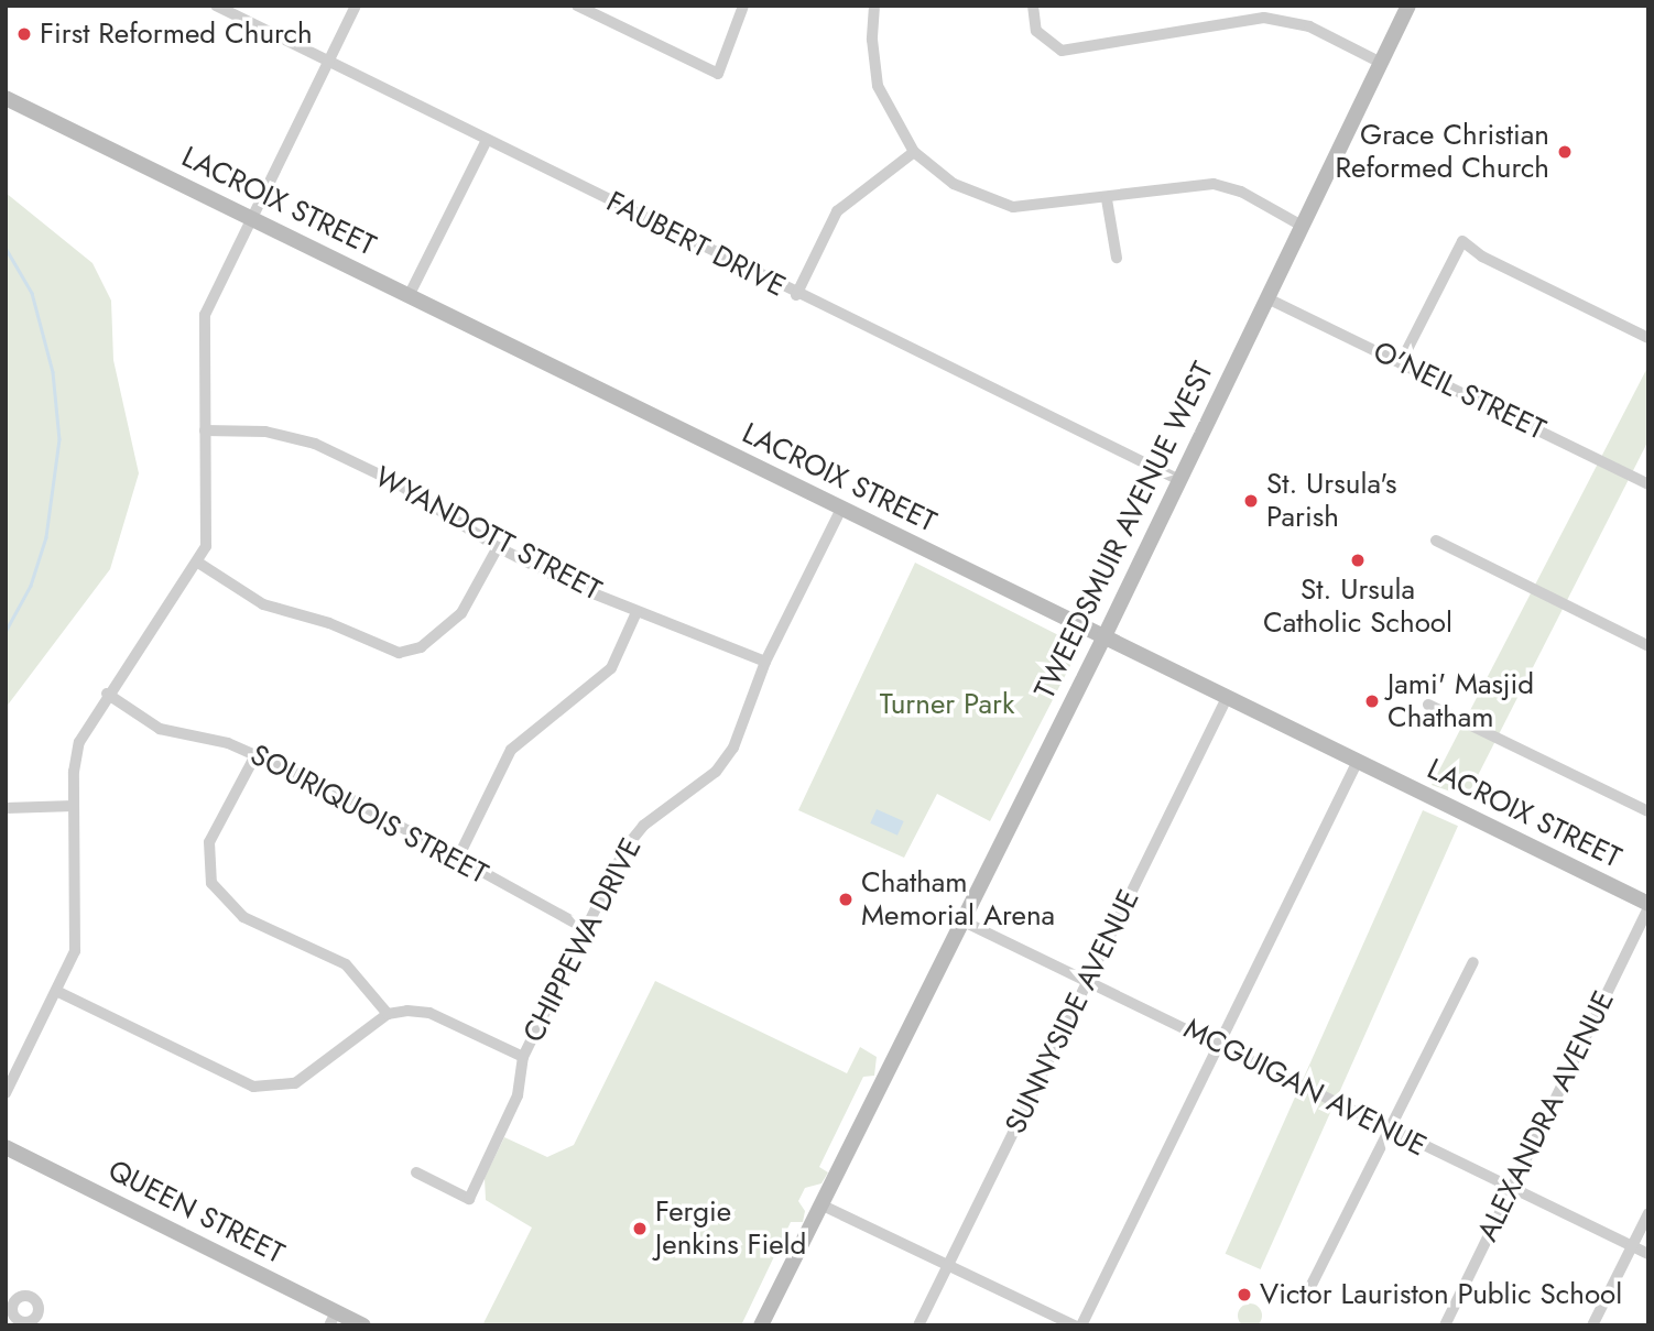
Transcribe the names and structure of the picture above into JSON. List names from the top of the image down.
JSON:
{
  "streets": {
    "street": [
      "LACROIX STREET",
      "FAUBERT DRIVE",
      "O'NEIL STREET",
      "TWEEDSMUIR AVENUE WEST",
      "WYANDOTT STREET",
      "SOURIQUOIS STREET",
      "CHIPPEWA DRIVE",
      "SUNNYSIDE AVENUE",
      "MCGUIGAN AVENUE",
      "ALEXANDRA AVENUE",
      "QUEEN STREET"
    ]
  },
  "crossings": [
    ["LACROIX STREET", "TWEEDSMUIR AVENUE WEST"],
    ["LACROIX STREET", "CHIPPEWA DRIVE"],
    ["LACROIX STREET", "SUNNYSIDE AVENUE"],
    ["LACROIX STREET", "ALEXANDRA AVENUE"],
    ["FAUBERT DRIVE", "TWEEDSMUIR AVENUE WEST"],
    ["O'NEIL STREET", "TWEEDSMUIR AVENUE WEST"],
    ["TWEEDSMUIR AVENUE WEST", "MCGUIGAN AVENUE"],
    ["WYANDOTT STREET", "CHIPPEWA DRIVE"],
    ["SOURIQUOIS STREET", "CHIPPEWA DRIVE"],
    ["SUNNYSIDE AVENUE", "MCGUIGAN AVENUE"],
    ["MCGUIGAN AVENUE", "ALEXANDRA AVENUE"]
  ],
  "parks": ["Turner Park"],
  "places": [
    "First Reformed Church",
    "Grace Christian Reformed Church",
    "St. Ursula's Parish",
    "St. Ursula Catholic School",
    "Jami' Masjid Chatham",
    "Chatham Memorial Arena",
    "Fergie Jenkins Field",
    "Victor Lauriston Public School"
  ]
}
